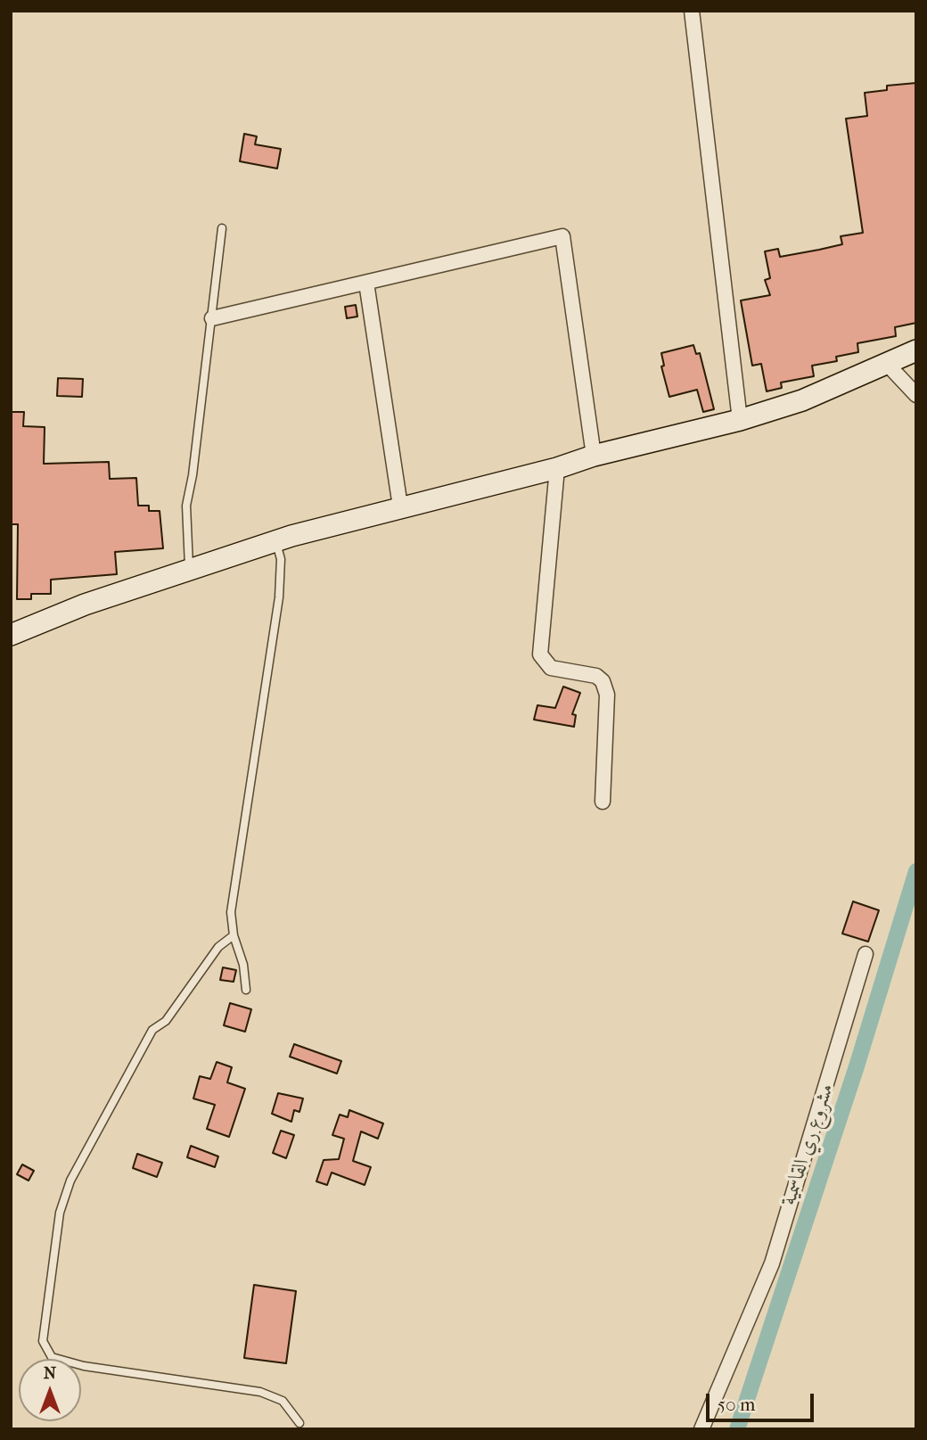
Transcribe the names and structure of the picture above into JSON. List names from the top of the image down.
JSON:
{
  "water": ["مشروع ري القاسمية"],
  "scale_bar": "50 m",
  "north": "top"
}
